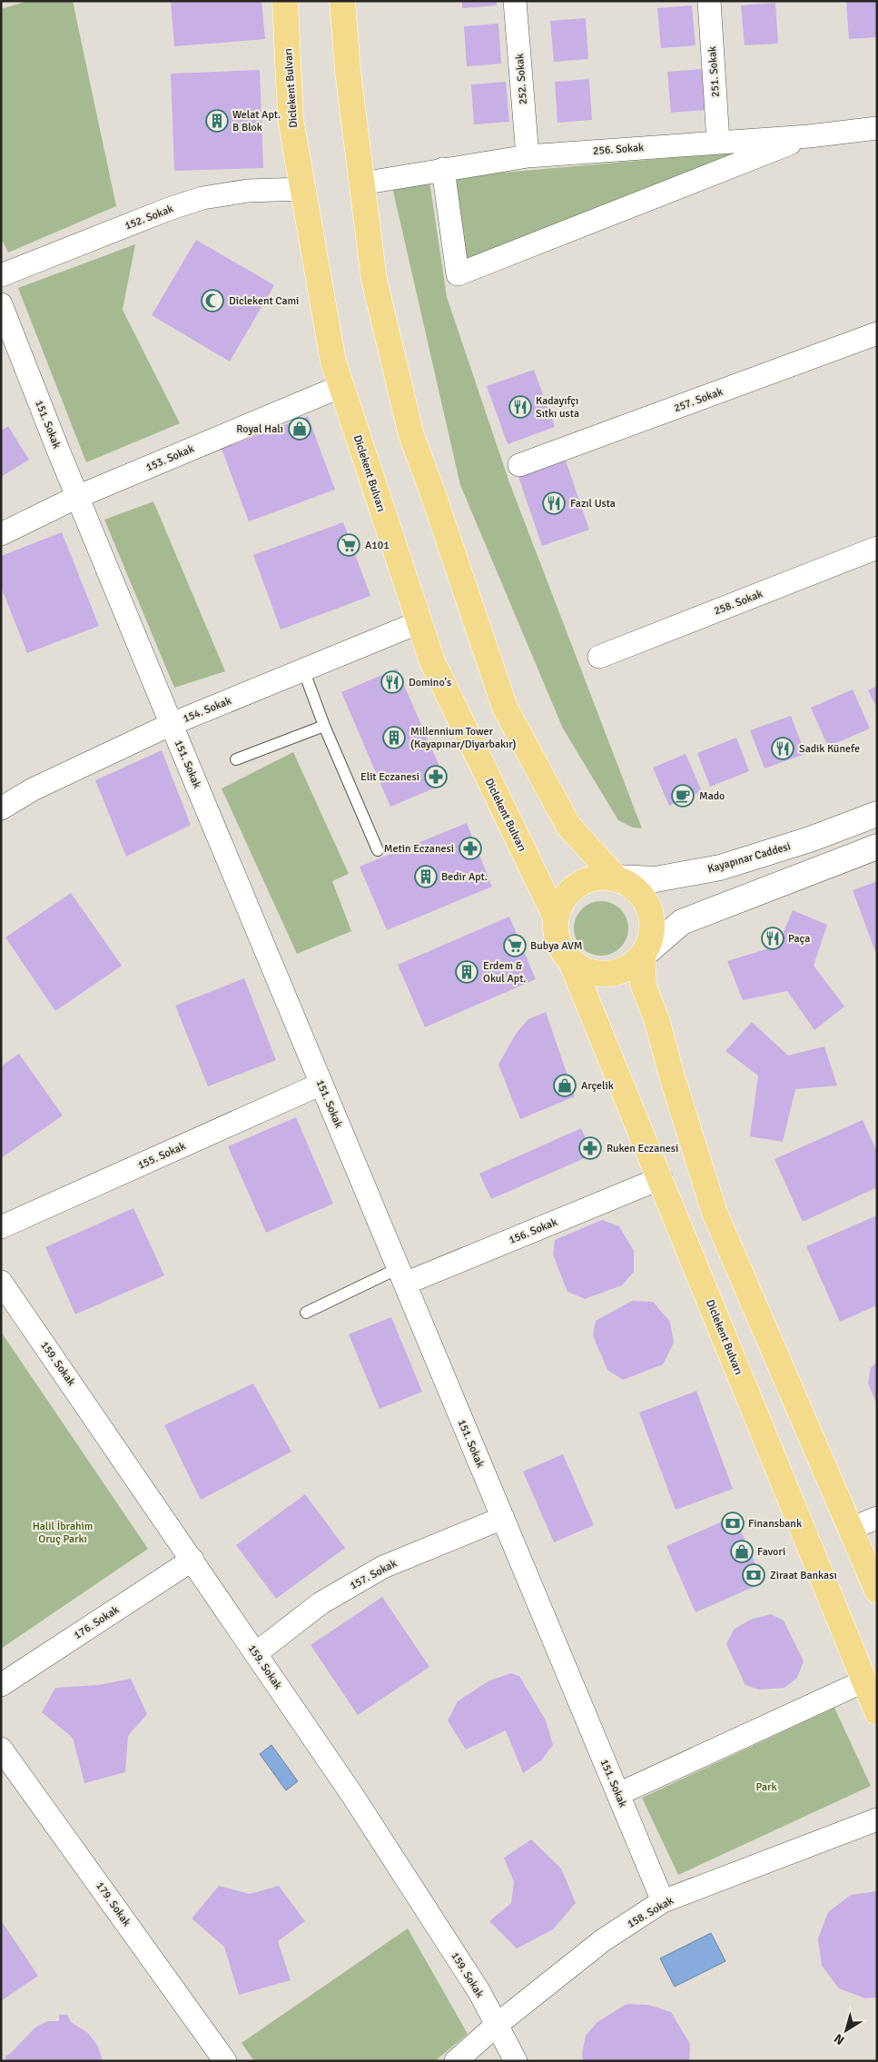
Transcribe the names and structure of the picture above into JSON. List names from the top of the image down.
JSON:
{
  "streets": {
    "main road": ["Diclekent Bulvarı", "Kayapınar Caddesi"],
    "street": [
      "251. Sokak",
      "252. Sokak",
      "256. Sokak",
      "152. Sokak",
      "257. Sokak",
      "151. Sokak",
      "153. Sokak",
      "258. Sokak",
      "154. Sokak",
      "155. Sokak",
      "156. Sokak",
      "159. Sokak",
      "157. Sokak",
      "176. Sokak",
      "179. Sokak",
      "158. Sokak"
    ]
  },
  "crossings": [
    ["251. Sokak", "256. Sokak"],
    ["252. Sokak", "256. Sokak"],
    ["Diclekent Bulvarı", "152. Sokak"],
    ["Diclekent Bulvarı", "153. Sokak"],
    ["Diclekent Bulvarı", "154. Sokak"],
    ["Diclekent Bulvarı", "Kayapınar Caddesi"],
    ["Diclekent Bulvarı", "156. Sokak"],
    ["151. Sokak", "153. Sokak"],
    ["151. Sokak", "154. Sokak"],
    ["151. Sokak", "155. Sokak"],
    ["151. Sokak", "156. Sokak"],
    ["151. Sokak", "157. Sokak"],
    ["151. Sokak", "158. Sokak"],
    ["159. Sokak", "157. Sokak"],
    ["159. Sokak", "176. Sokak"],
    ["159. Sokak", "158. Sokak"]
  ],
  "parks": ["Halil İbrahim Oruç Parkı", "Park"],
  "places": {
    "building": [
      "Welat Apt. B Blok",
      "Millennium Tower (Kayapınar/Diyarbakır)",
      "Bedir Apt.",
      "Erdem & Okul Apt."
    ],
    "mosque": ["Diclekent Cami"],
    "restaurant": [
      "Kadayıfçı Sıtkı usta",
      "Fazıl Usta",
      "Domino's",
      "Sadik Künefe",
      "Paça"
    ],
    "shop": ["Royal Halı", "Arçelik", "Favori"],
    "supermarket": ["A101", "Bubya AVM"],
    "pharmacy": ["Elit Eczanesi", "Metin Eczanesi", "Ruken Eczanesi"],
    "cafe": ["Mado"],
    "bank": ["Finansbank", "Ziraat Bankası"]
  },
  "north": "bottom left"
}
